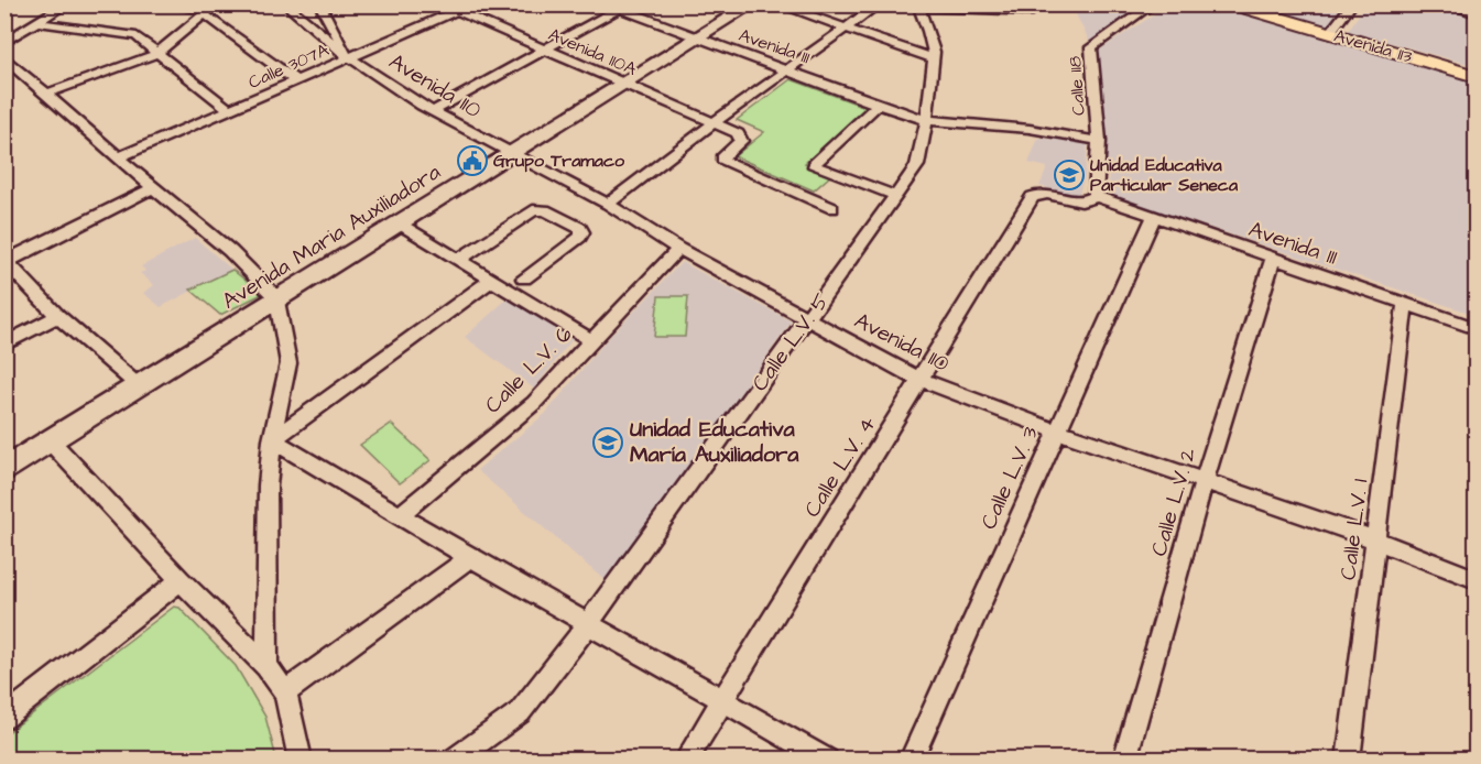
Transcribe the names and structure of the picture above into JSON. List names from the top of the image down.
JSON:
{
  "streets": {
    "main road": ["Avenida 113", "Avenida Maria Auxiliadora"],
    "street": [
      "Avenida 111",
      "Avenida 110A",
      "Calle 307A",
      "Avenida 110",
      "Calle 118",
      "Calle L.V. 5",
      "Calle L.V. 6",
      "Calle L.V. 4",
      "Calle L.V. 3",
      "Calle L.V. 2",
      "Calle L.V. 1"
    ]
  },
  "crossings": [
    ["Avenida 111", "Calle 118"],
    ["Avenida 111", "Avenida Maria Auxiliadora"],
    ["Avenida 111", "Calle L.V. 5"],
    ["Avenida 111", "Calle L.V. 4"],
    ["Avenida 111", "Calle L.V. 3"],
    ["Avenida 111", "Calle L.V. 2"],
    ["Avenida 111", "Calle L.V. 1"],
    ["Avenida 110A", "Calle 307A"],
    ["Avenida 110A", "Avenida Maria Auxiliadora"],
    ["Calle 307A", "Avenida 110"],
    ["Avenida 110", "Avenida Maria Auxiliadora"],
    ["Avenida 110", "Calle L.V. 5"],
    ["Avenida 110", "Calle L.V. 6"],
    ["Avenida 110", "Calle L.V. 4"],
    ["Avenida 110", "Calle L.V. 3"],
    ["Avenida 110", "Calle L.V. 2"],
    ["Avenida 110", "Calle L.V. 1"],
    ["Calle 118", "Calle L.V. 4"]
  ],
  "places": {
    "public building": ["Grupo Tramaco"],
    "school or university": ["Unidad Educativa Particular Seneca", "Unidad Educativa María Auxiliadora"]
  }
}
